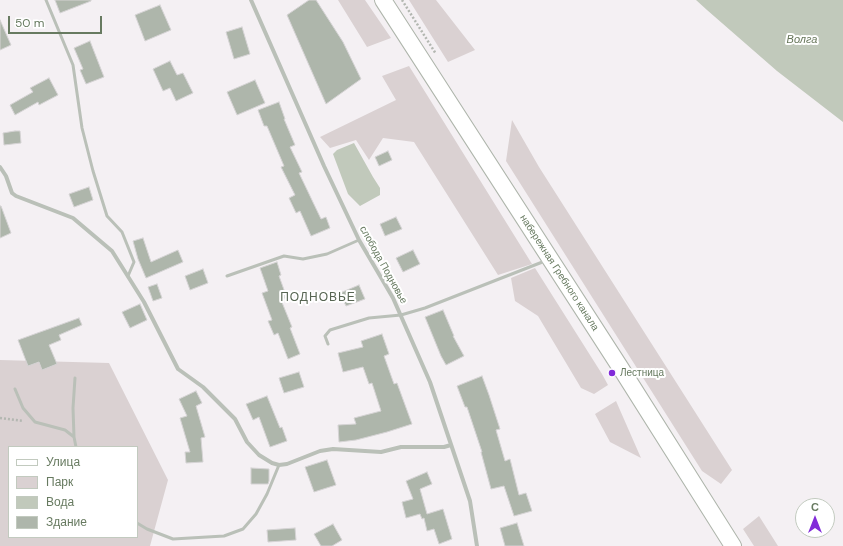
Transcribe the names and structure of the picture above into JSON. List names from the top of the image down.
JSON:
{
  "streets": {
    "street": ["слобода Подновье", "набережная Гребного канала"]
  },
  "districts": ["ПОДНОВЬЕ"],
  "water": ["Волга"],
  "places": ["Лестница"],
  "legend": [
    "Улица",
    "Парк",
    "Вода",
    "Здание"
  ],
  "scale_bar": "50 m",
  "north": "top"
}
